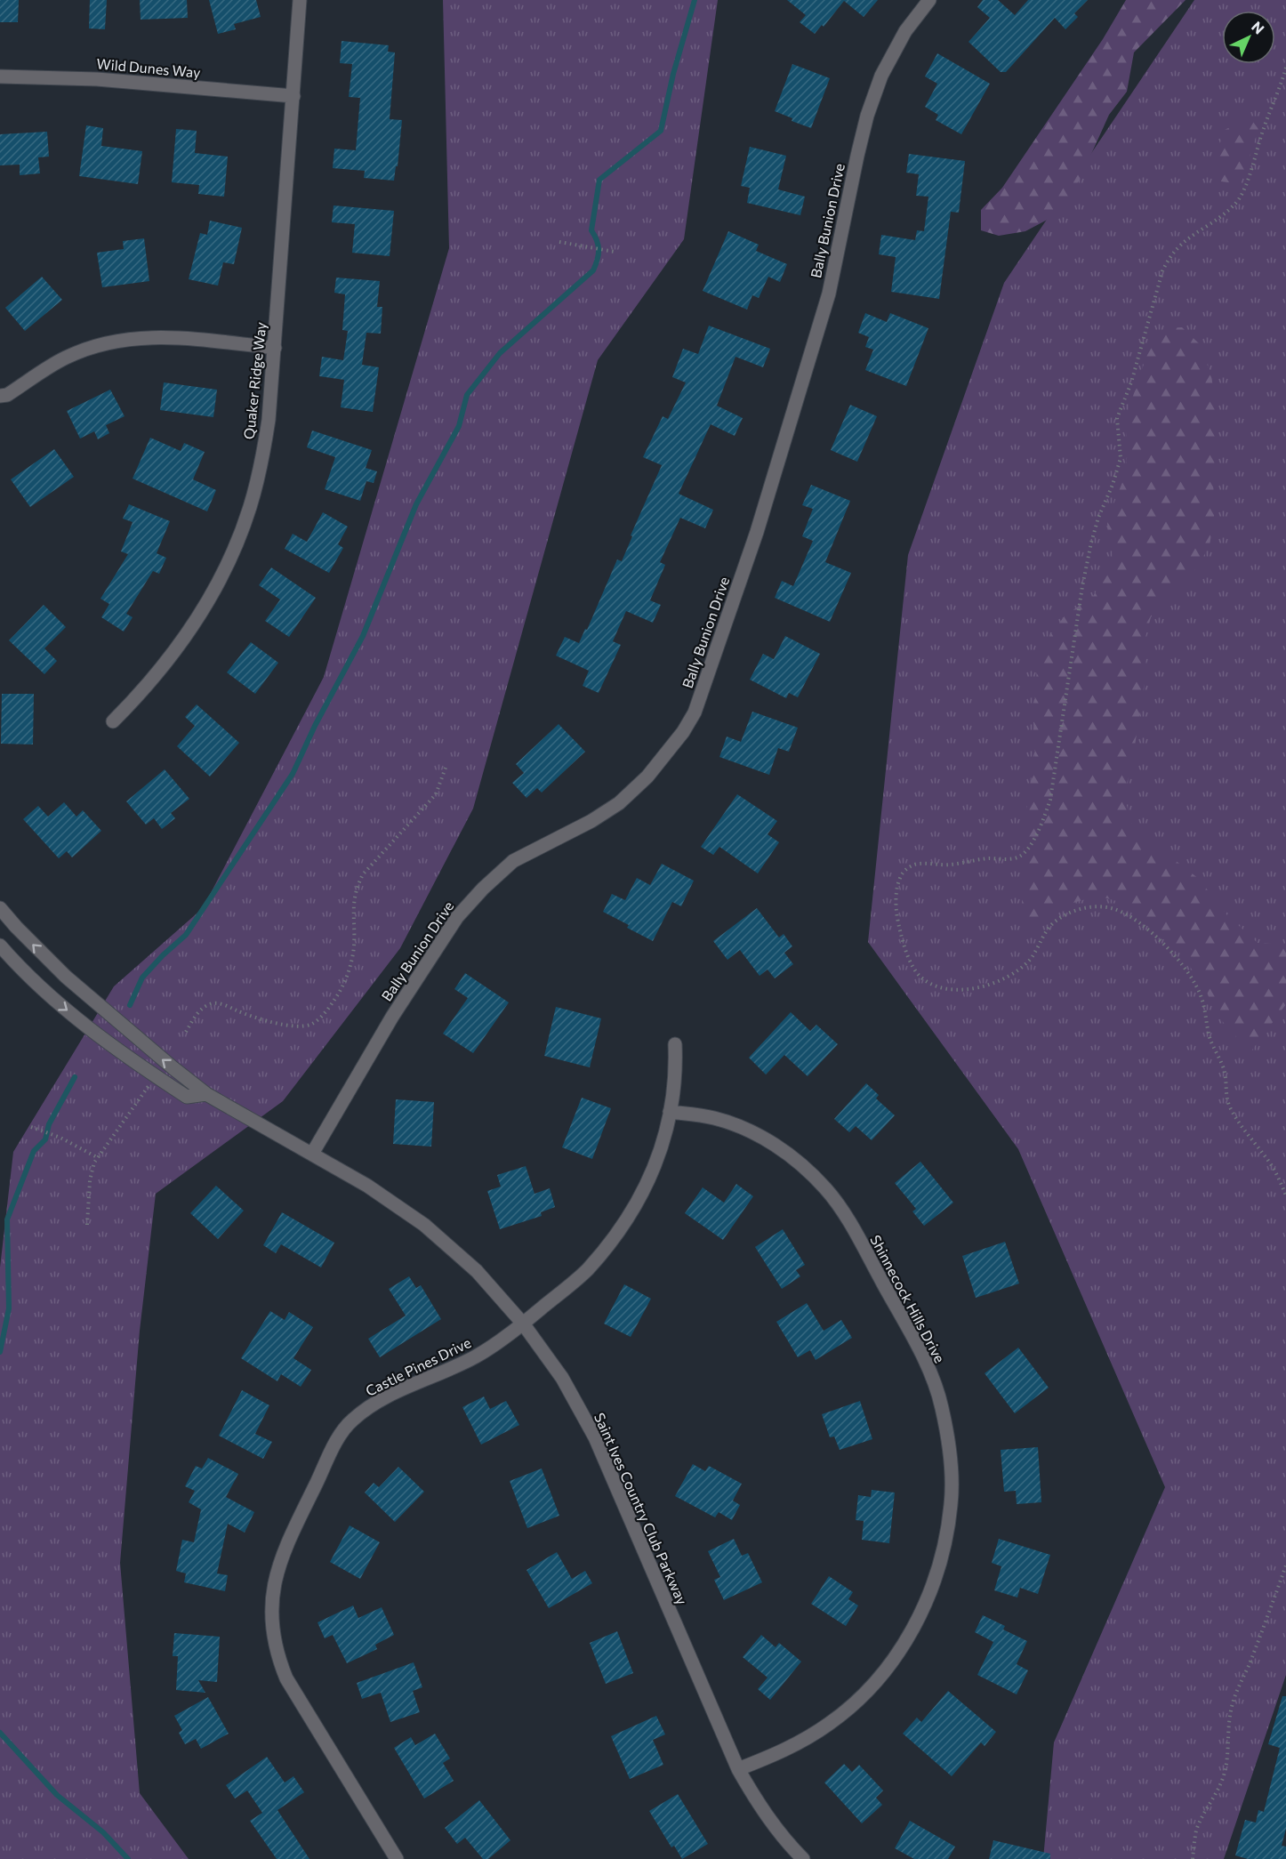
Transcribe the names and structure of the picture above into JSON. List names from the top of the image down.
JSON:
{
  "streets": {
    "street": [
      "Wild Dunes Way",
      "Bally Bunion Drive",
      "Quaker Ridge Way",
      "Shinnecock Hills Drive",
      "Castle Pines Drive",
      "Saint Ives Country Club Parkway"
    ]
  },
  "crossings": [
    ["Wild Dunes Way", "Quaker Ridge Way"],
    ["Bally Bunion Drive", "Saint Ives Country Club Parkway"],
    ["Shinnecock Hills Drive", "Castle Pines Drive"],
    ["Shinnecock Hills Drive", "Saint Ives Country Club Parkway"],
    ["Castle Pines Drive", "Saint Ives Country Club Parkway"]
  ],
  "north": "top right"
}
